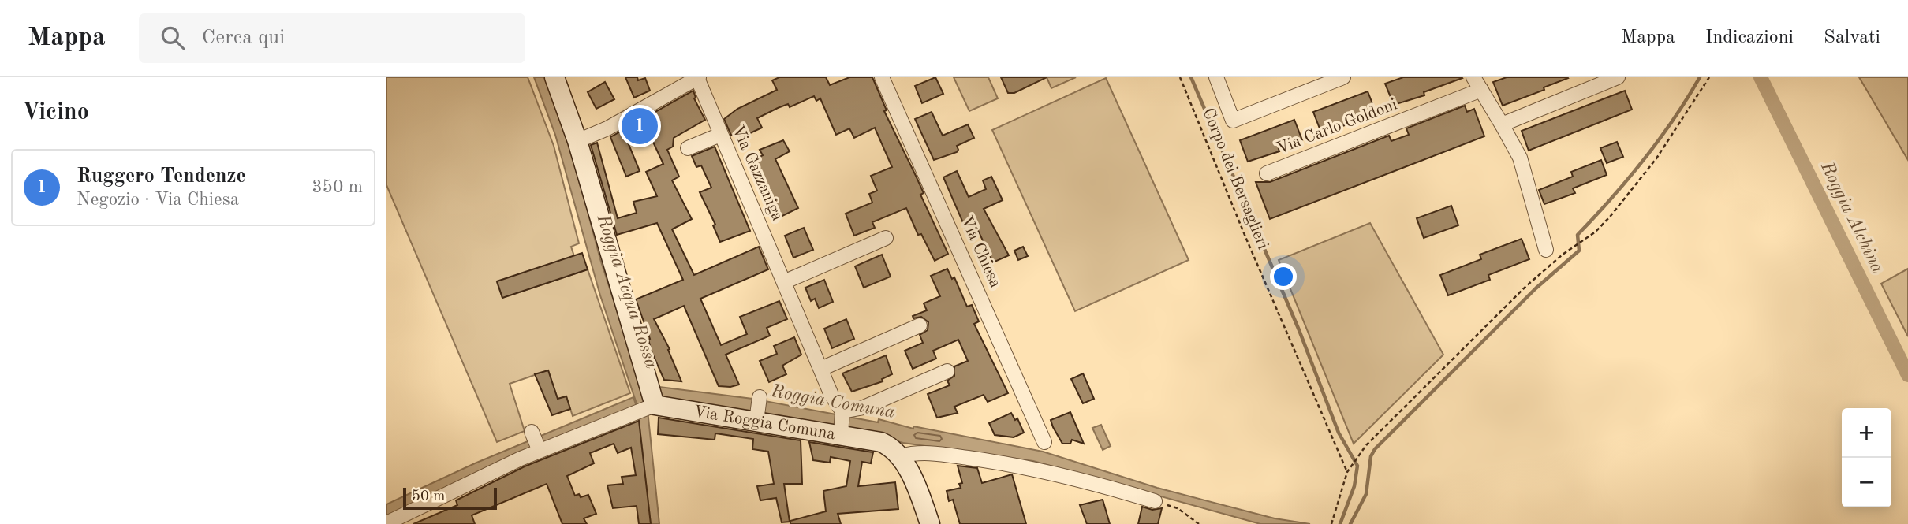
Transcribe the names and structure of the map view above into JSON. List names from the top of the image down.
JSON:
{
  "streets": {
    "street": [
      "Via Carlo Goldoni",
      "Via Gazzaniga",
      "Via Chiesa",
      "Via Roggia Comuna"
    ],
    "path": ["Corpo dei Bersaglieri"]
  },
  "water": ["Roggia Alchina", "Roggia Acqua Rossa", "Roggia Comuna"],
  "scale_bar": "50 m",
  "page": {
    "header": "Mappa",
    "search": "Cerca qui",
    "nav": ["Mappa", "Indicazioni", "Salvati"],
    "heading": "Vicino",
    "pins": "1",
    "list": [
      {
        "mark": "1",
        "name": "Ruggero Tendenze",
        "note": "Negozio · Via Chiesa",
        "value": "350 m"
      }
    ],
    "map_buttons": ["+", "−"],
    "scale": "50 m"
  }
}
